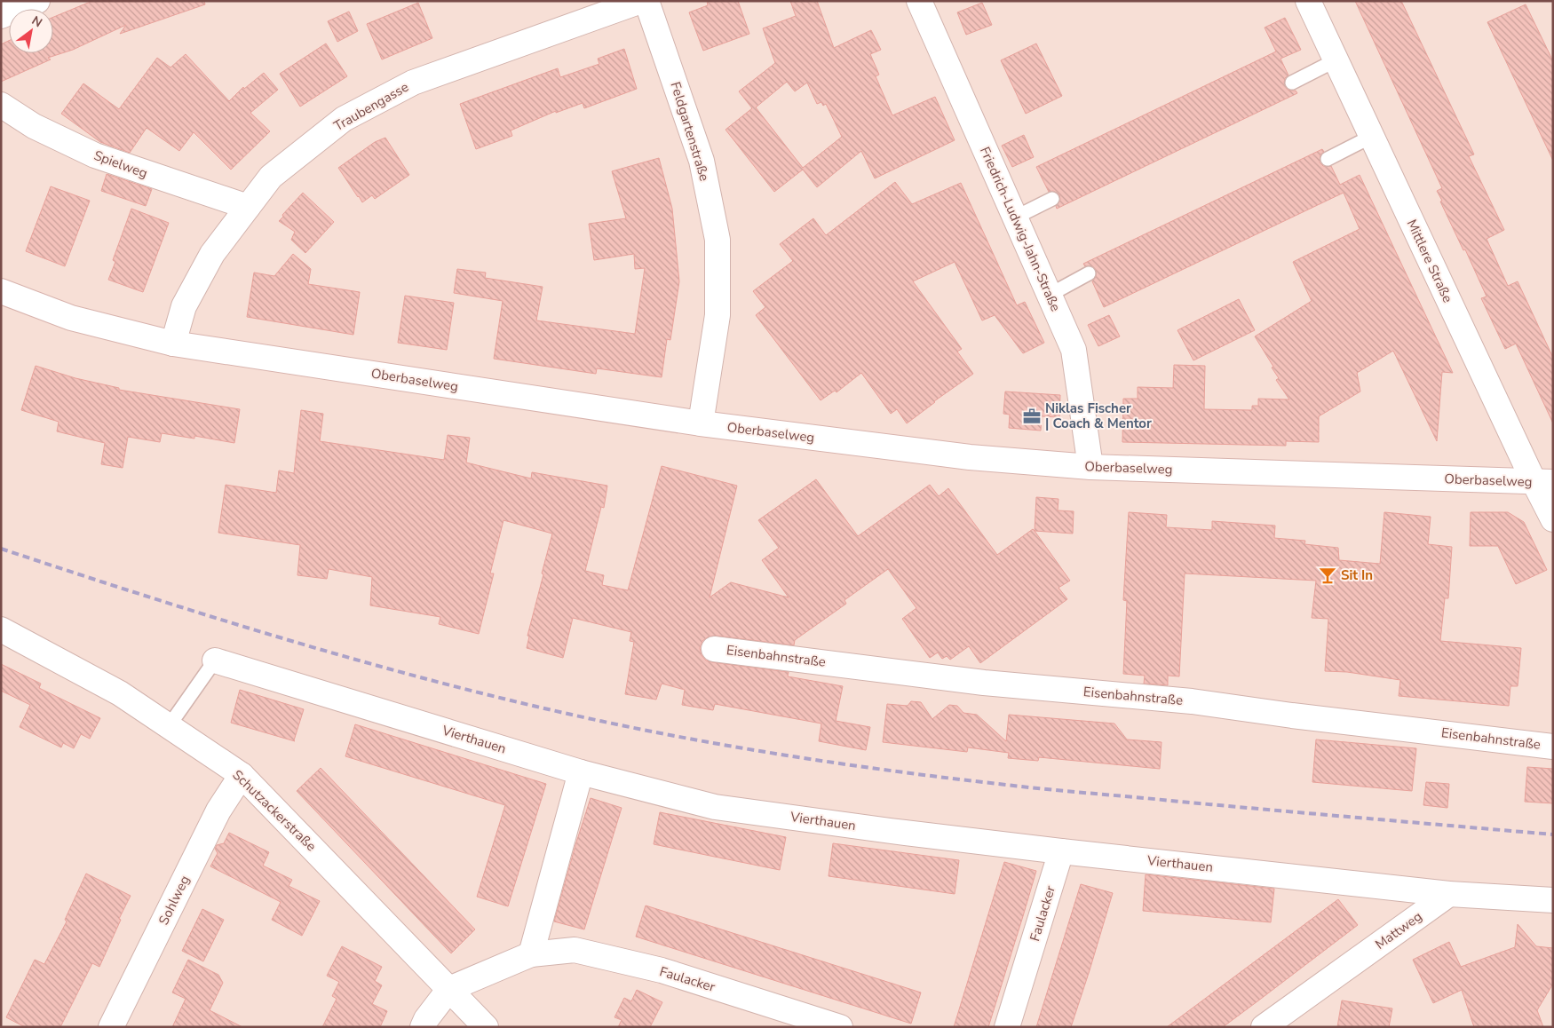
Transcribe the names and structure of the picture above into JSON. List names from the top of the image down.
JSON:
{
  "streets": {
    "street": [
      "Traubengasse",
      "Feldgartenstraße",
      "Spielweg",
      "Friedrich-Ludwig-Jahn-Straße",
      "Mittlere Straße",
      "Oberbaselweg",
      "Eisenbahnstraße",
      "Vierthauen",
      "Schutzackerstraße",
      "Sohlweg",
      "Faulacker",
      "Mattweg"
    ]
  },
  "crossings": [
    ["Traubengasse", "Spielweg"],
    ["Traubengasse", "Oberbaselweg"],
    ["Feldgartenstraße", "Oberbaselweg"],
    ["Friedrich-Ludwig-Jahn-Straße", "Oberbaselweg"],
    ["Mittlere Straße", "Oberbaselweg"],
    ["Vierthauen", "Faulacker"],
    ["Vierthauen", "Mattweg"],
    ["Schutzackerstraße", "Sohlweg"],
    ["Schutzackerstraße", "Faulacker"]
  ],
  "places": {
    "office": ["Niklas Fischer | Coach & Mentor"],
    "bar": ["Sit In"]
  },
  "north": "top right"
}
